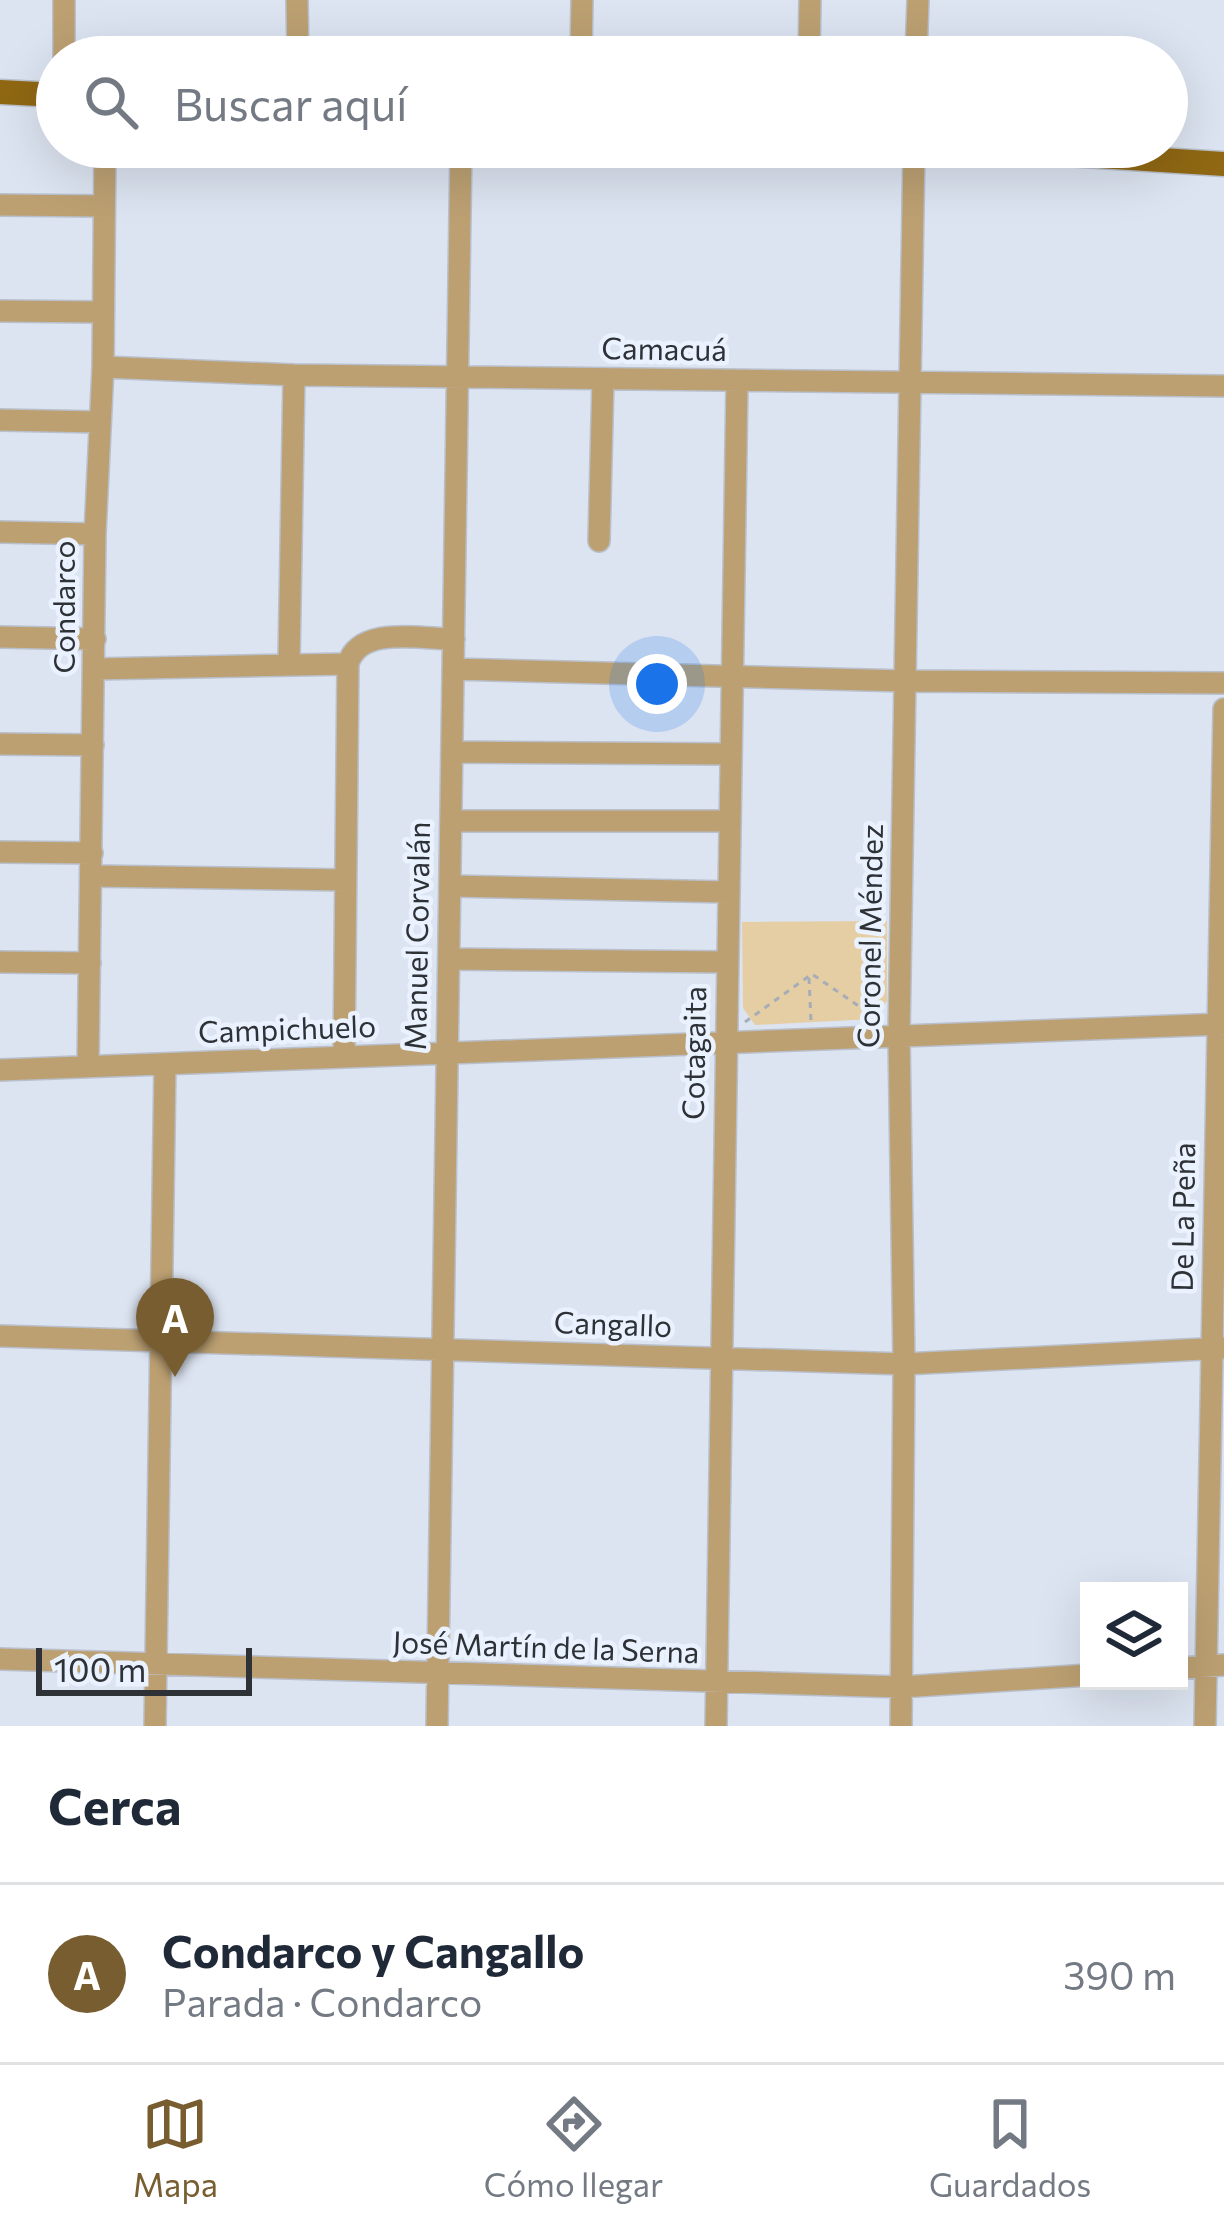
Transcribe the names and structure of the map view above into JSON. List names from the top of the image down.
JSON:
{
  "streets": {
    "street": [
      "Camacuá",
      "Condarco",
      "Manuel Corvalán",
      "Coronel Méndez",
      "Campichuelo",
      "Cotagaita",
      "De La Peña",
      "Cangallo",
      "José Martín de la Serna"
    ]
  },
  "crossings": [
    ["Camacuá", "Condarco"],
    ["Camacuá", "Manuel Corvalán"],
    ["Camacuá", "Coronel Méndez"],
    ["Camacuá", "Cotagaita"],
    ["Condarco", "Campichuelo"],
    ["Manuel Corvalán", "Campichuelo"],
    ["Manuel Corvalán", "Cangallo"],
    ["Manuel Corvalán", "José Martín de la Serna"],
    ["Coronel Méndez", "Campichuelo"],
    ["Coronel Méndez", "Cangallo"],
    ["Coronel Méndez", "José Martín de la Serna"],
    ["Campichuelo", "Cotagaita"],
    ["Campichuelo", "De La Peña"],
    ["Cotagaita", "Cangallo"],
    ["Cotagaita", "José Martín de la Serna"],
    ["De La Peña", "Cangallo"]
  ],
  "scale_bar": "100 m",
  "page": {
    "search": "Buscar aquí",
    "pins": "A",
    "scale": "100 m",
    "heading": "Cerca",
    "list": [
      {
        "mark": "A",
        "name": "Condarco y Cangallo",
        "note": "Parada · Condarco",
        "value": "390 m"
      }
    ],
    "nav": ["Mapa", "Cómo llegar", "Guardados"]
  }
}
